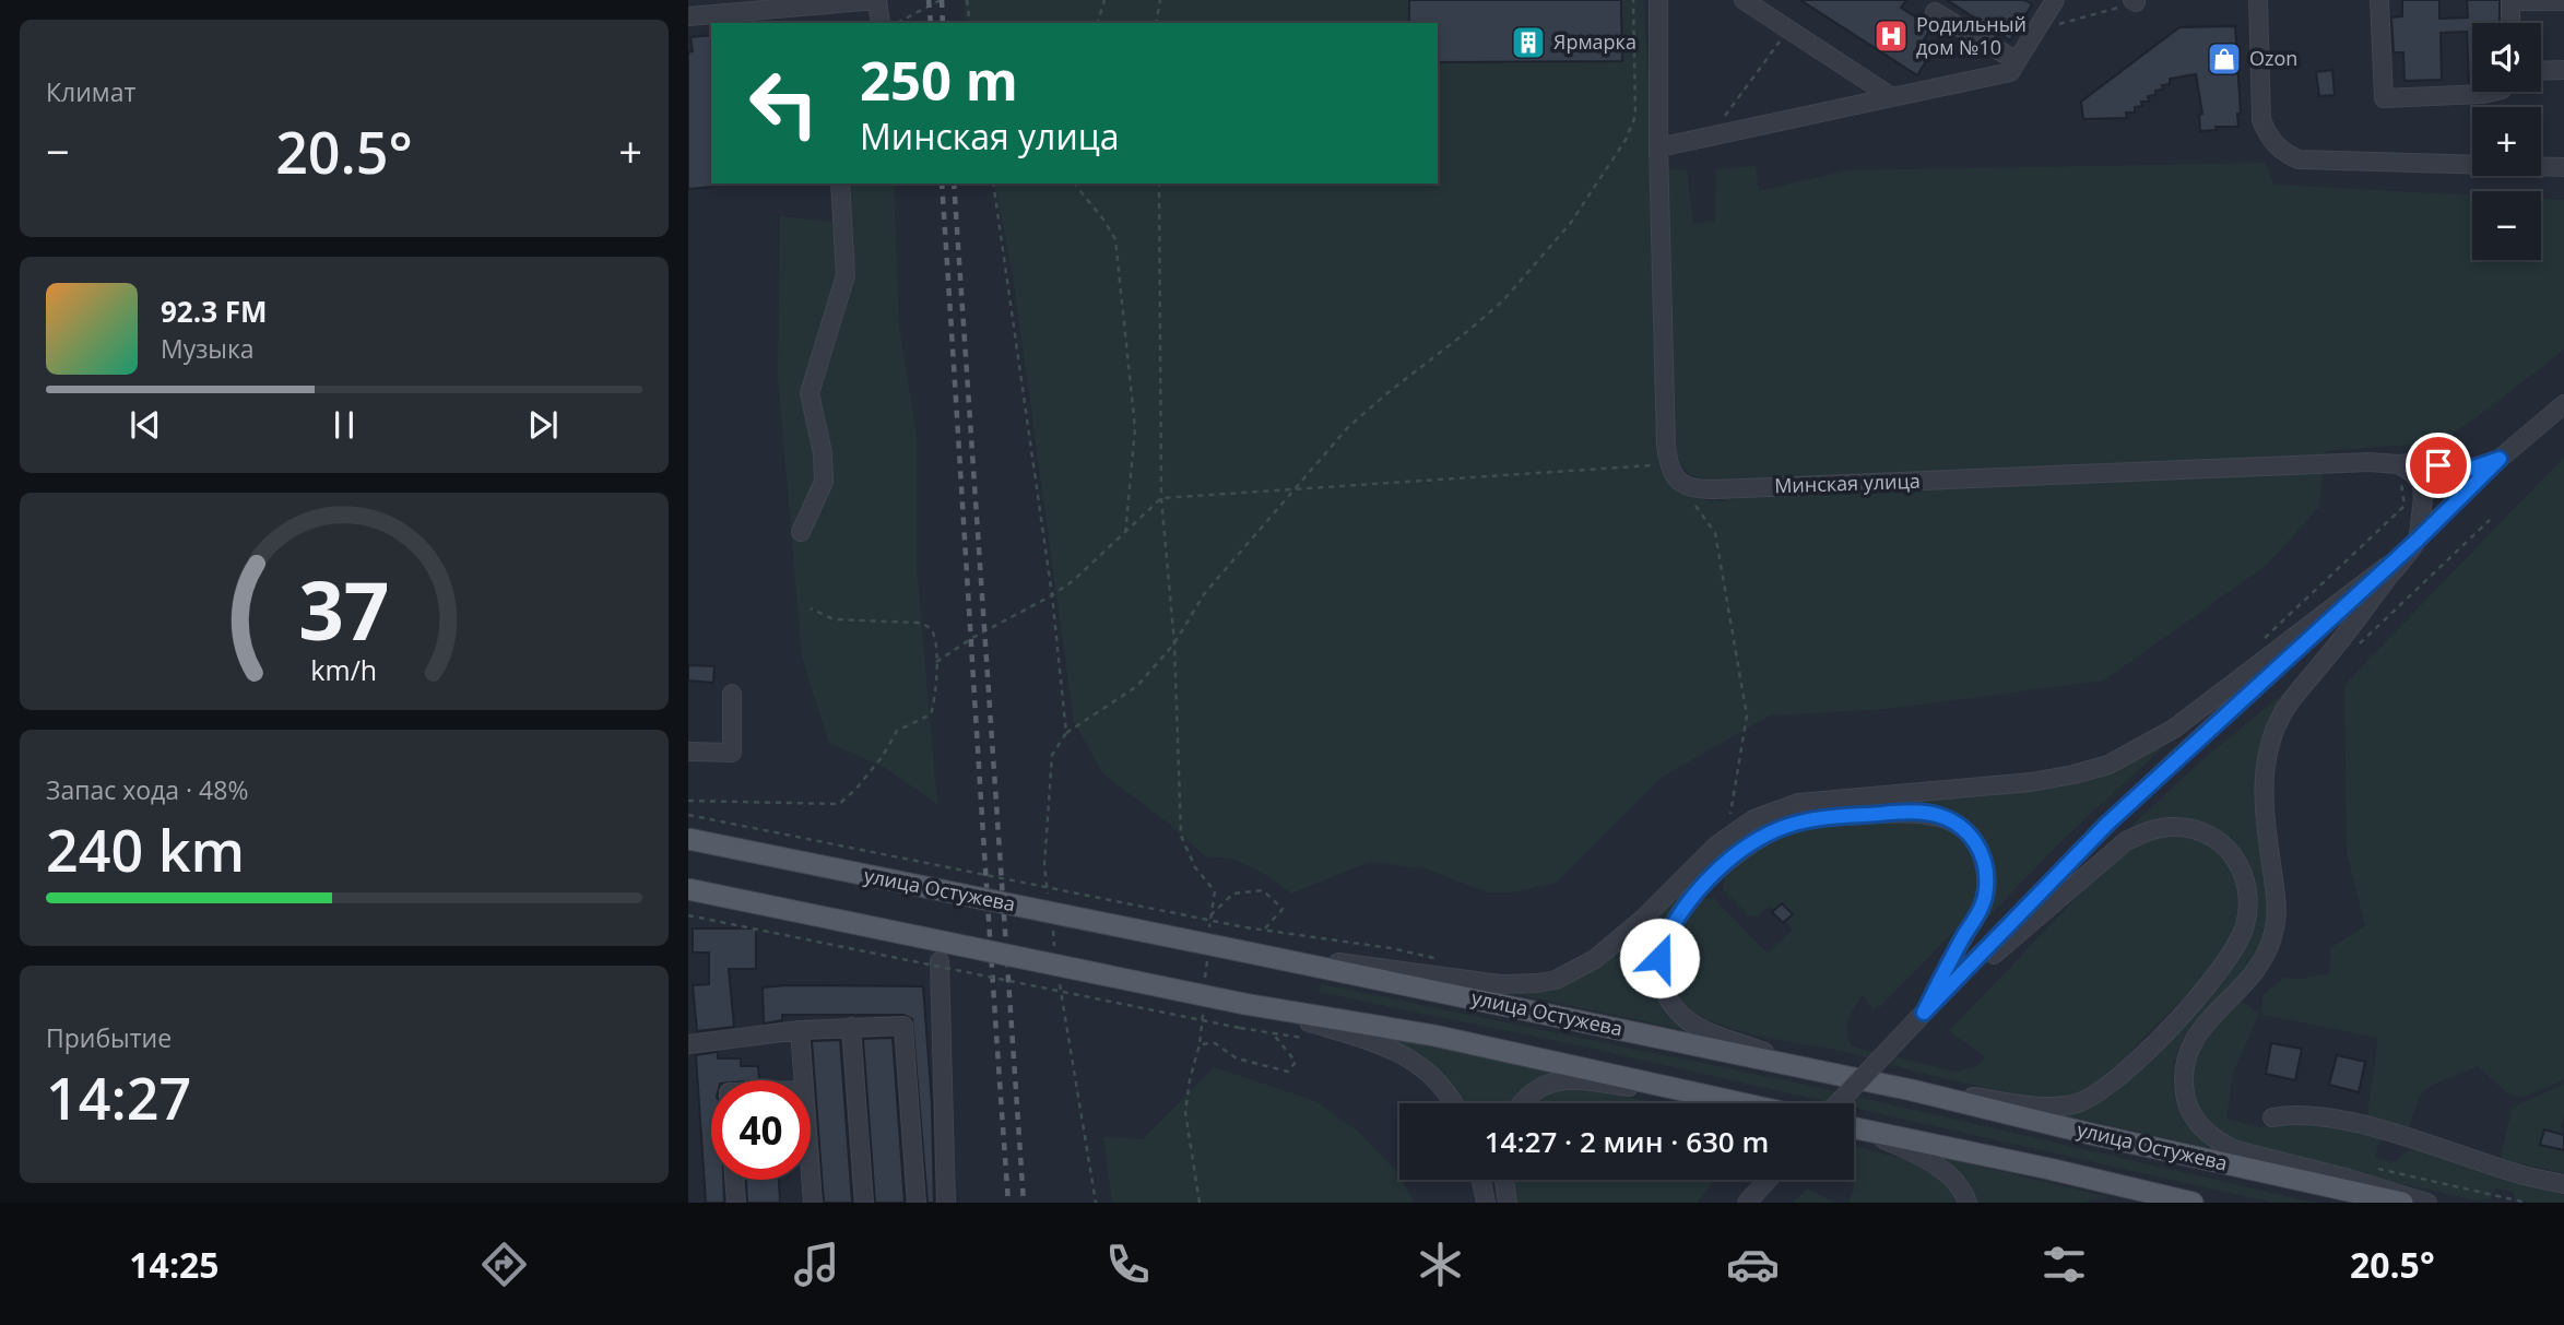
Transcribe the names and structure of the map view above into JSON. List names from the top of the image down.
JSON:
{
  "streets": {
    "main road": ["улица Остужева"],
    "street": ["Минская улица"]
  },
  "places": {
    "hospital": ["Родильный дом №10"],
    "building": ["Ярмарка"],
    "shop": ["Ozon"]
  },
  "page": {
    "tile": [
      "Климат",
      ["Запас хода · 48%", "240 km"],
      ["Прибытие", "14:27"]
    ],
    "map_buttons": ["+", "−"],
    "turn": ["250 m", "Минская улица"],
    "heat": ["−", "20.5°", "+"],
    "song": ["92.3 FM", "Музыка"],
    "limit": "40",
    "trip": "14:27 · 2 мин · 630 m",
    "tabs": ["14:25", "20.5°"],
    "gauge": ["37", "km/h"]
  }
}
